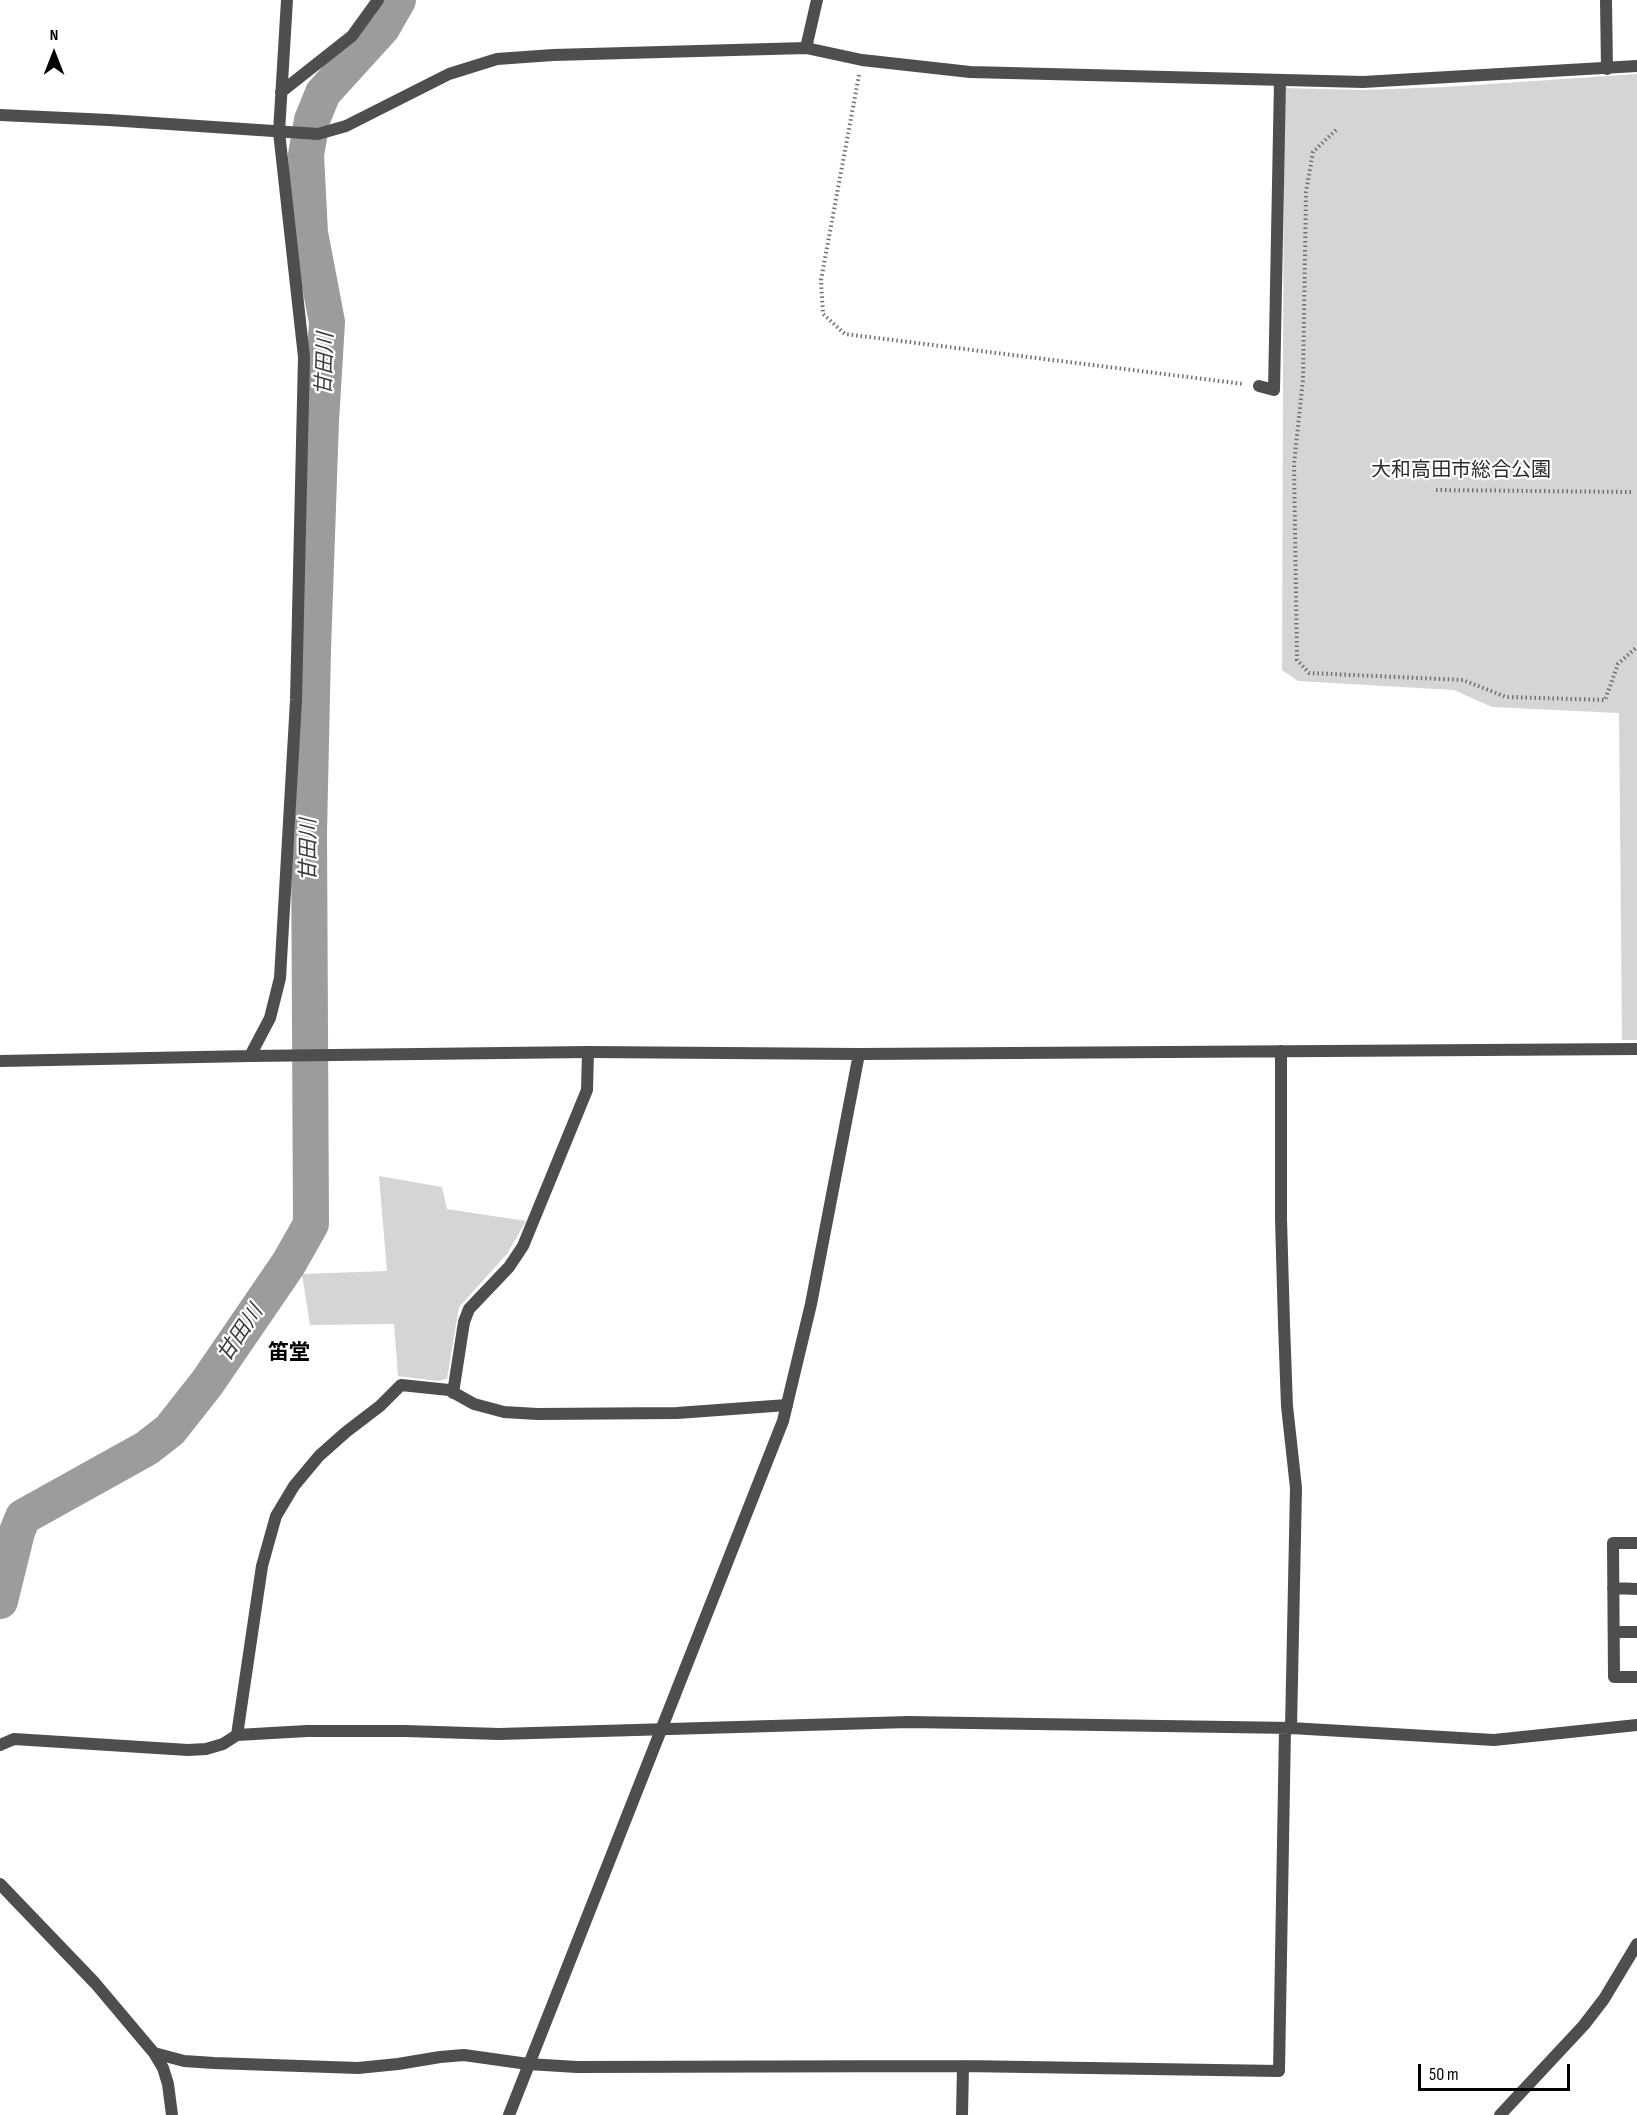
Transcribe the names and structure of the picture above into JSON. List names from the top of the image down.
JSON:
{
  "districts": ["笛堂"],
  "water": ["甘田川"],
  "parks": ["大和高田市総合公園"],
  "scale_bar": "50 m",
  "north": "top"
}
